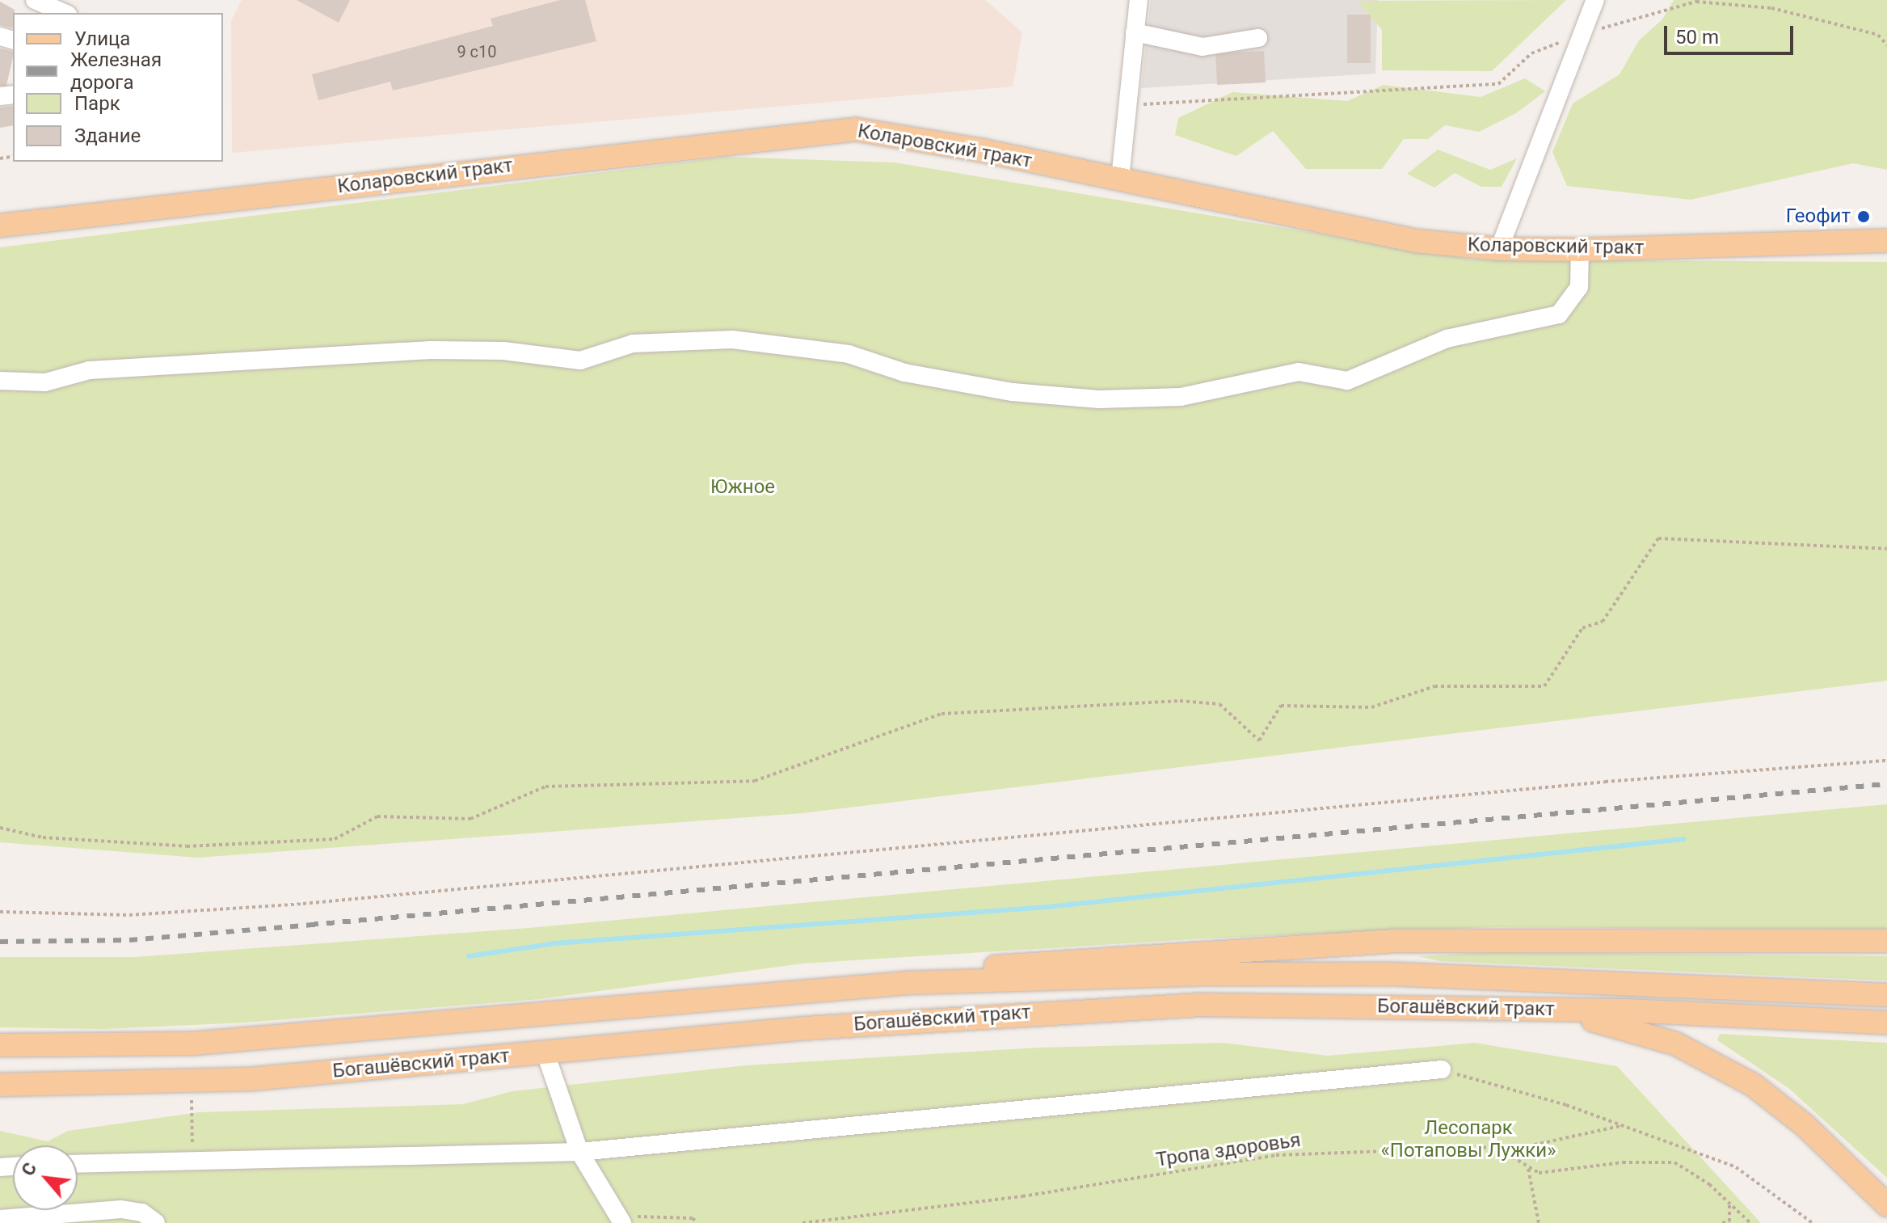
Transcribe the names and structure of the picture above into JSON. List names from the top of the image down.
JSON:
{
  "streets": {
    "main road": ["Коларовский тракт", "Богашёвский тракт"],
    "path": ["Тропа здоровья"]
  },
  "parks": ["Южное", "Лесопарк «Потаповы Лужки»"],
  "places": ["Геофит"],
  "house_numbers": ["9 с10"],
  "legend": [
    "Улица",
    "Железная дорога",
    "Парк",
    "Здание"
  ],
  "scale_bar": "50 m",
  "north": "top left"
}
